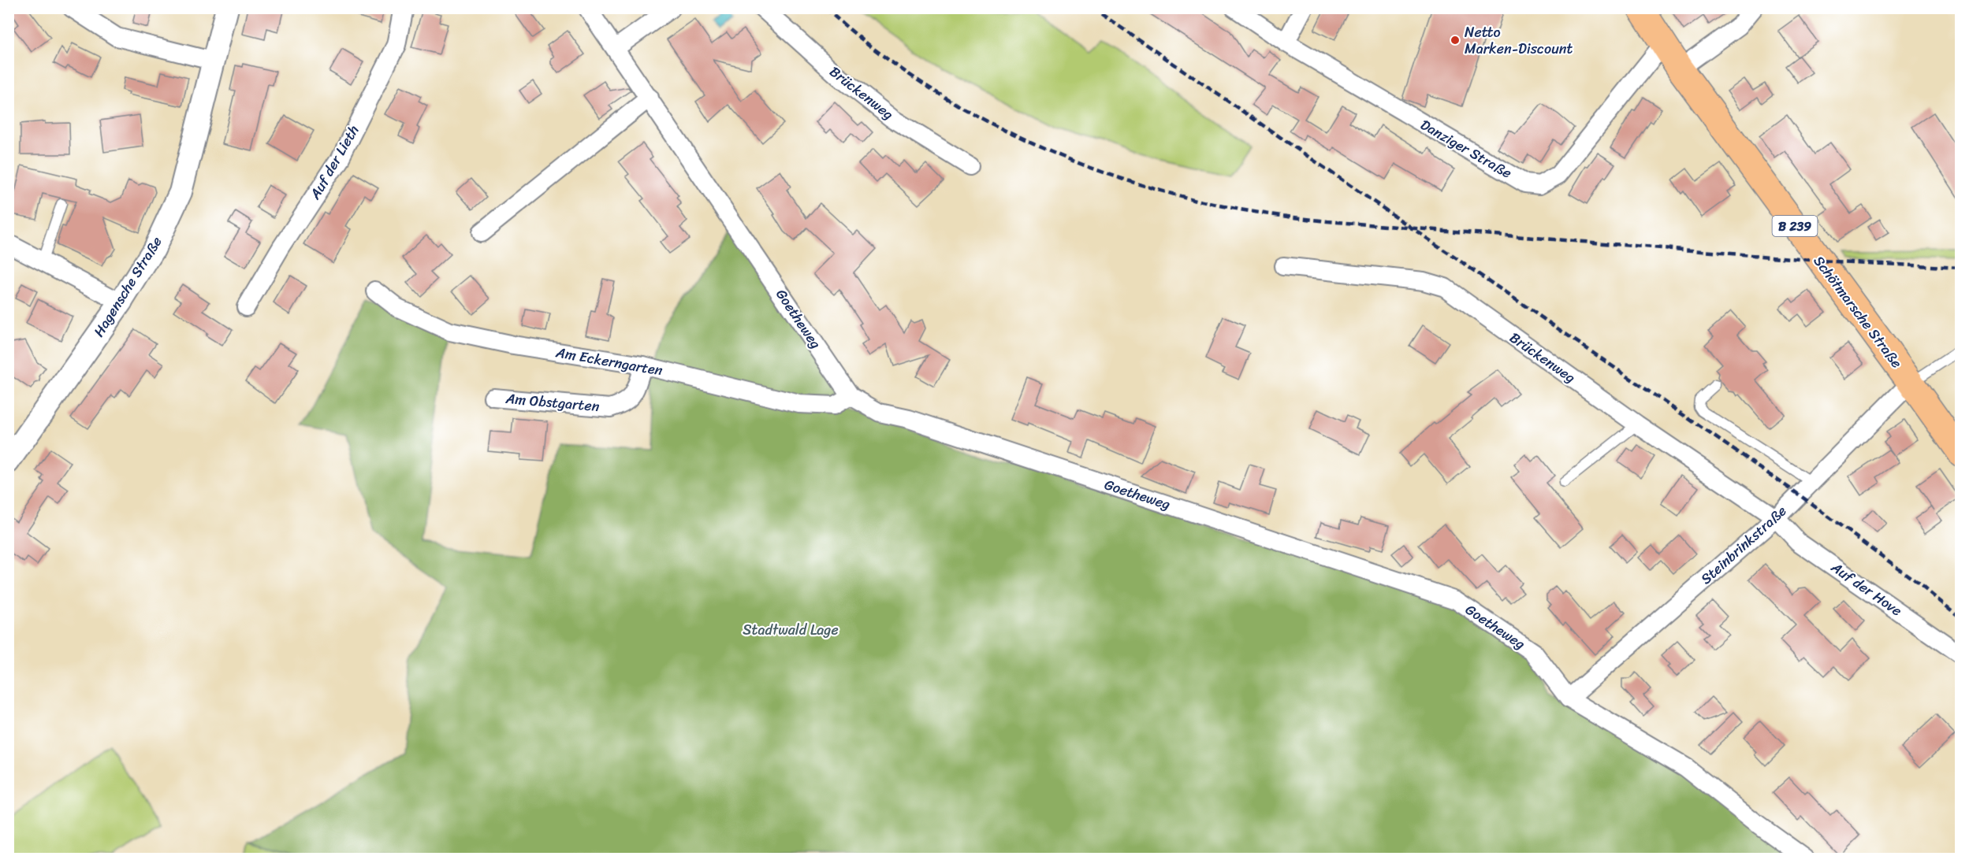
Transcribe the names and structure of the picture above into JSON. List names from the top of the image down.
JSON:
{
  "streets": {
    "main road": ["B 239", "Schötmarsche Straße"],
    "street": [
      "Brückenweg",
      "Danziger Straße",
      "Auf der Lieth",
      "Hagensche Straße",
      "Goetheweg",
      "Am Eckerngarten",
      "Am Obstgarten",
      "Steinbrinkstraße",
      "Auf der Hove"
    ]
  },
  "crossings": [
    ["Brückenweg", "Steinbrinkstraße"],
    ["Brückenweg", "Auf der Hove"],
    ["Danziger Straße", "Schötmarsche Straße"],
    ["Schötmarsche Straße", "Steinbrinkstraße"],
    ["Goetheweg", "Am Eckerngarten"],
    ["Goetheweg", "Steinbrinkstraße"],
    ["Am Eckerngarten", "Am Obstgarten"],
    ["Steinbrinkstraße", "Auf der Hove"]
  ],
  "parks": ["Stadtwald Lage"],
  "places": ["Netto Marken-Discount"]
}
